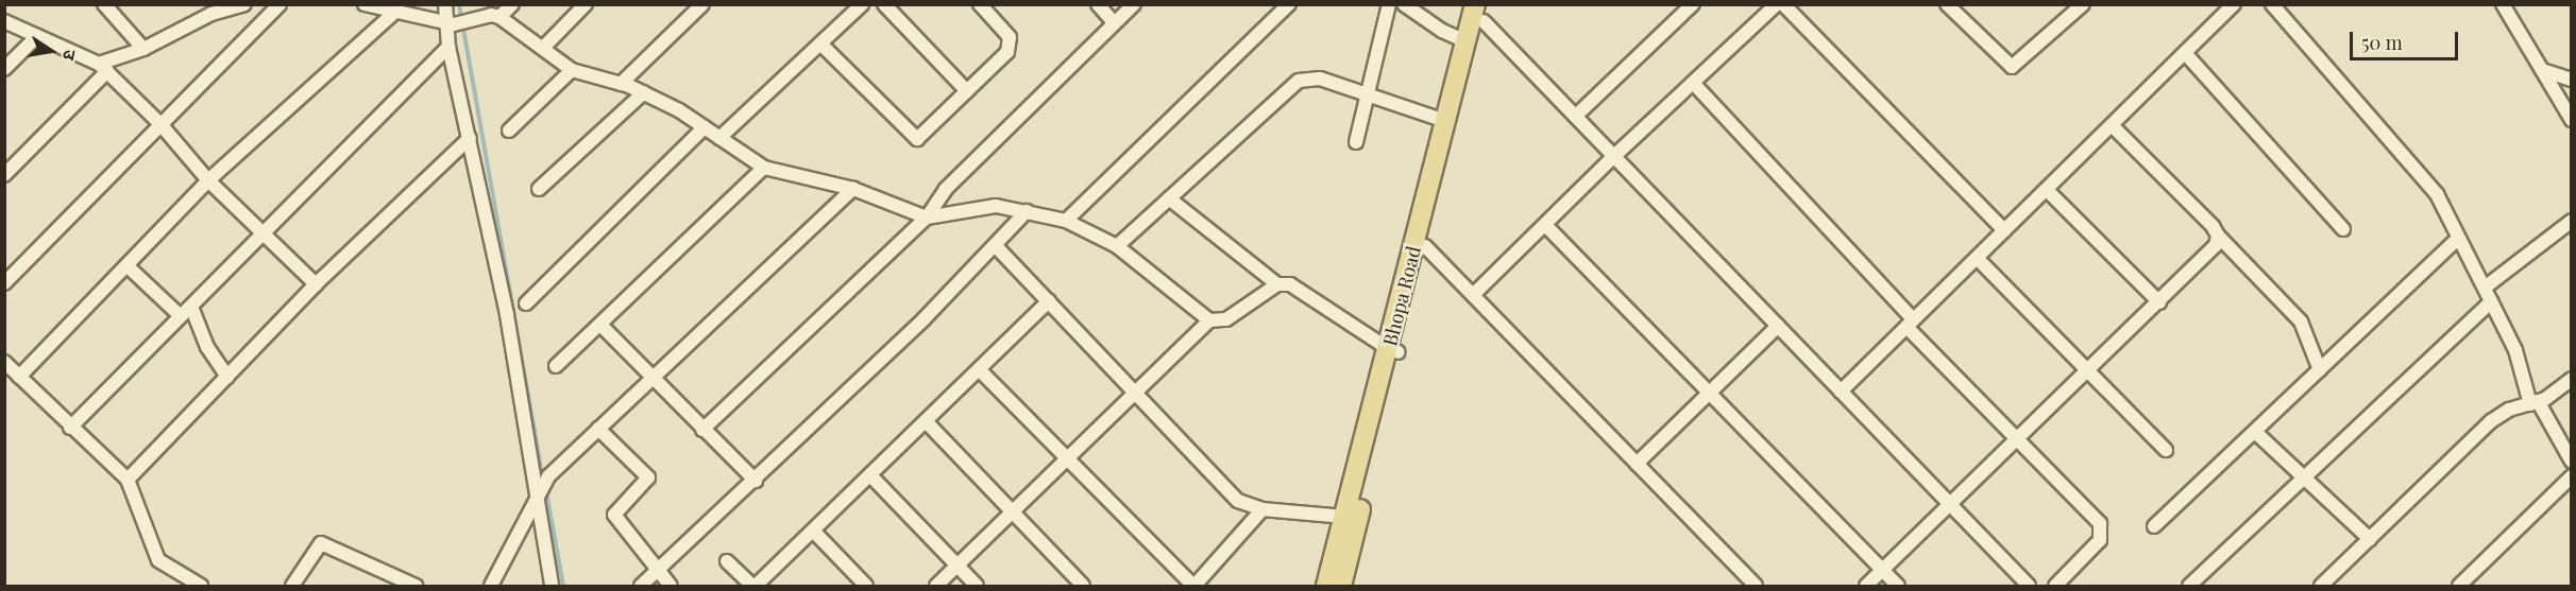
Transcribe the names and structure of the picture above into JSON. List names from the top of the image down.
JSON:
{
  "streets": {
    "main road": ["Bhopa Road"]
  },
  "scale_bar": "50 m",
  "north": "right"
}
